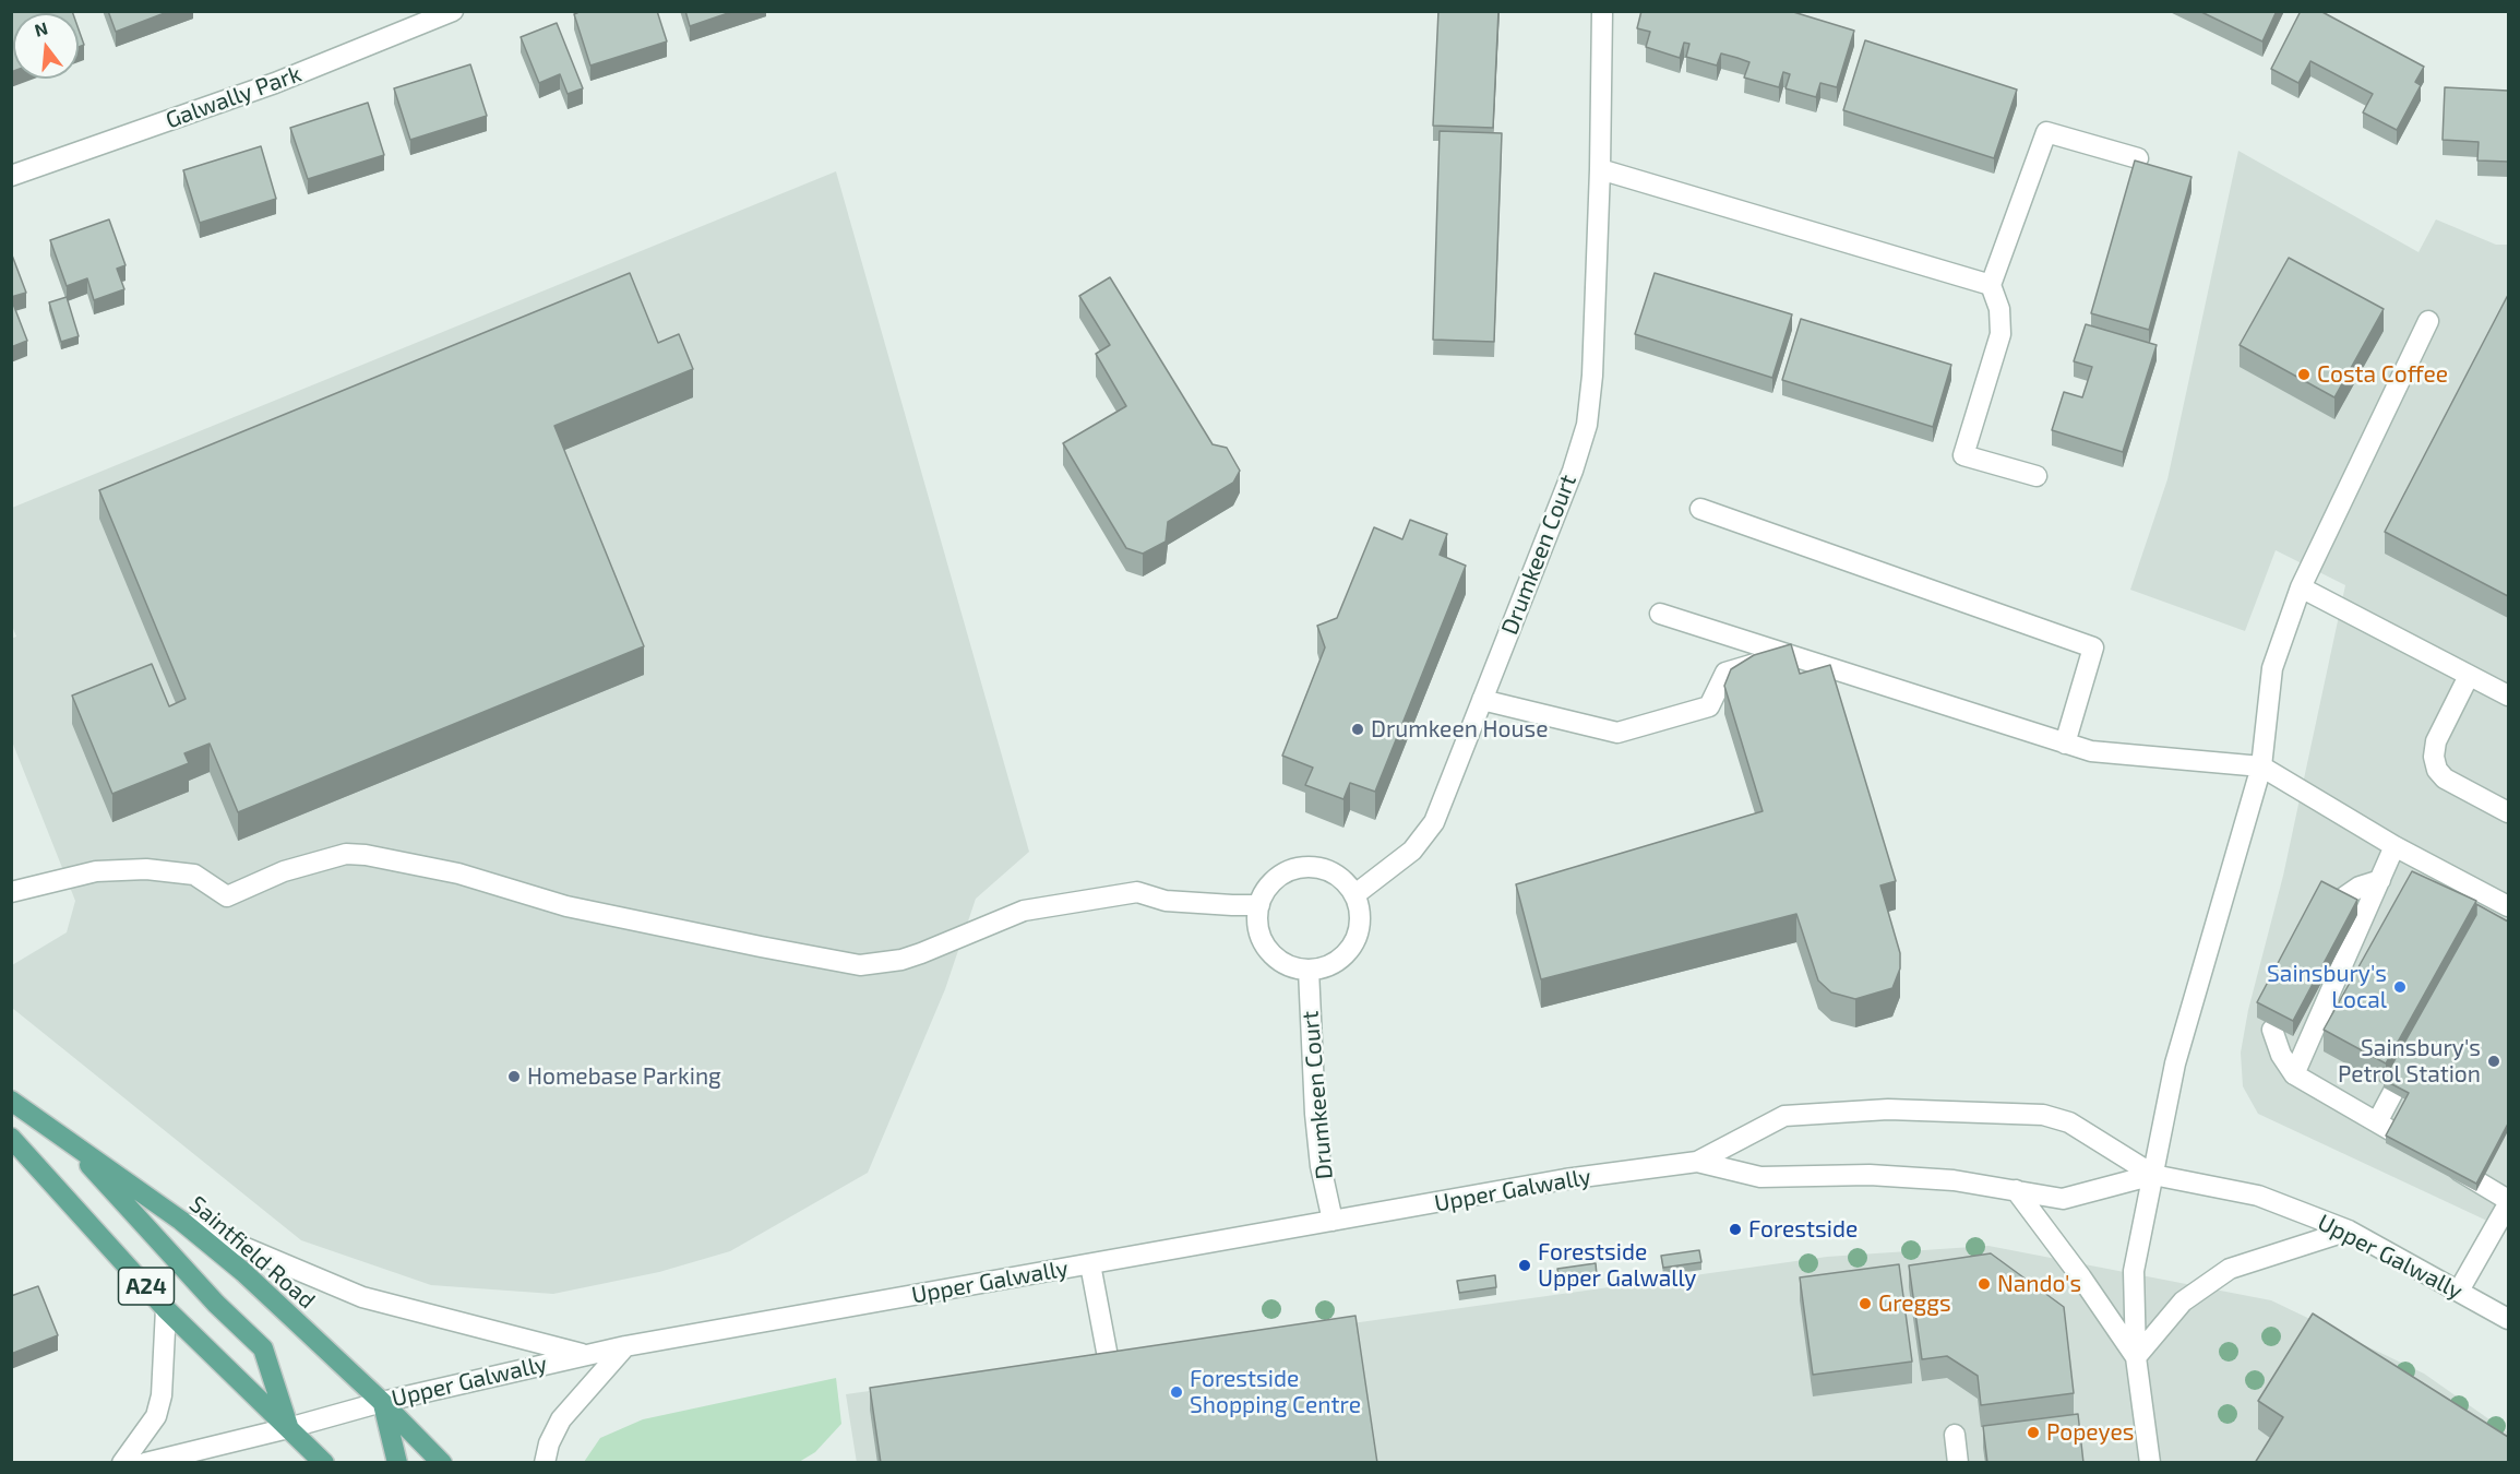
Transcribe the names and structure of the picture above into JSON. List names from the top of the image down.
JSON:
{
  "streets": {
    "main road": ["Saintfield Road", "A24"],
    "street": ["Galwally Park", "Drumkeen Court", "Upper Galwally"]
  },
  "crossings": [
    ["Drumkeen Court", "Upper Galwally"],
    ["Upper Galwally", "Saintfield Road"],
    ["Upper Galwally", "A24"]
  ],
  "places": [
    "Costa Coffee",
    "Drumkeen House",
    "Sainsbury's Local",
    "Sainsbury's Petrol Station",
    "Homebase Parking",
    "Forestside",
    "Forestside Upper Galwally",
    "Nando's",
    "Greggs",
    "Forestside Shopping Centre",
    "Popeyes"
  ],
  "north": "top"
}
